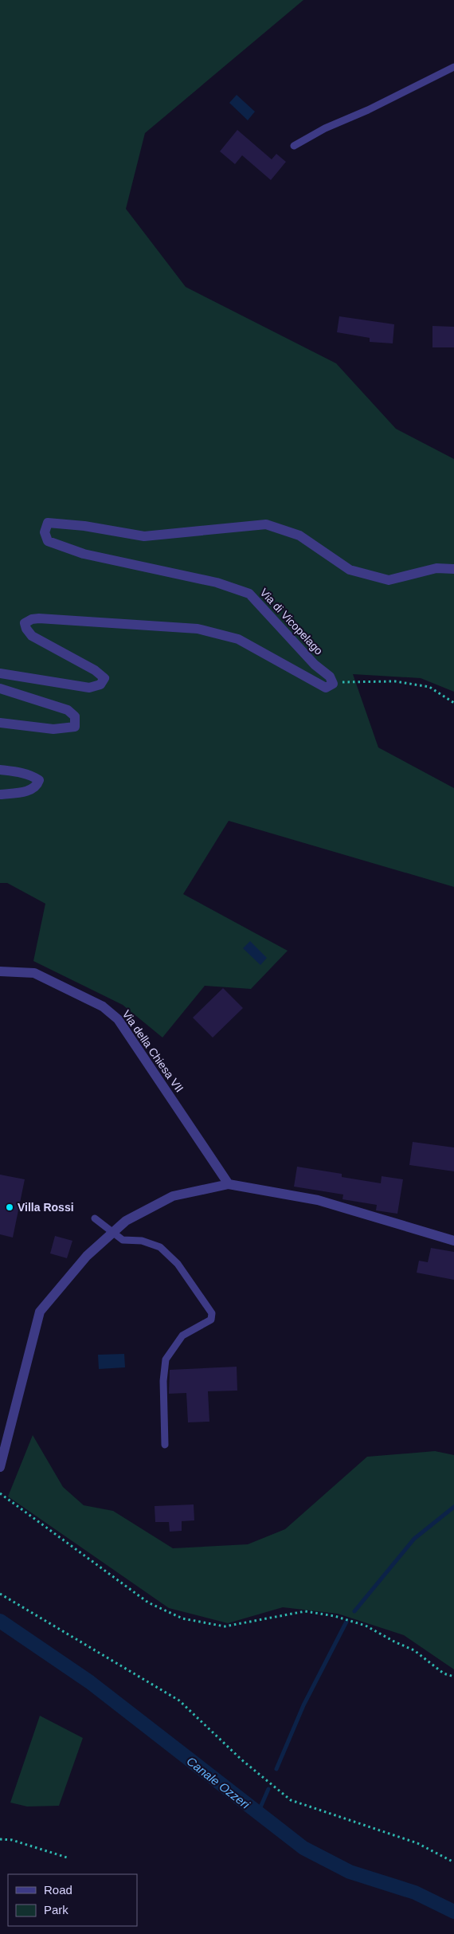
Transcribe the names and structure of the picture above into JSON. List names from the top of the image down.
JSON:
{
  "streets": {
    "street": ["Via di Vicopelago", "Via della Chiesa VII"]
  },
  "water": ["Canale Ozzeri"],
  "places": ["Villa Rossi"],
  "legend": ["Road", "Park"]
}
